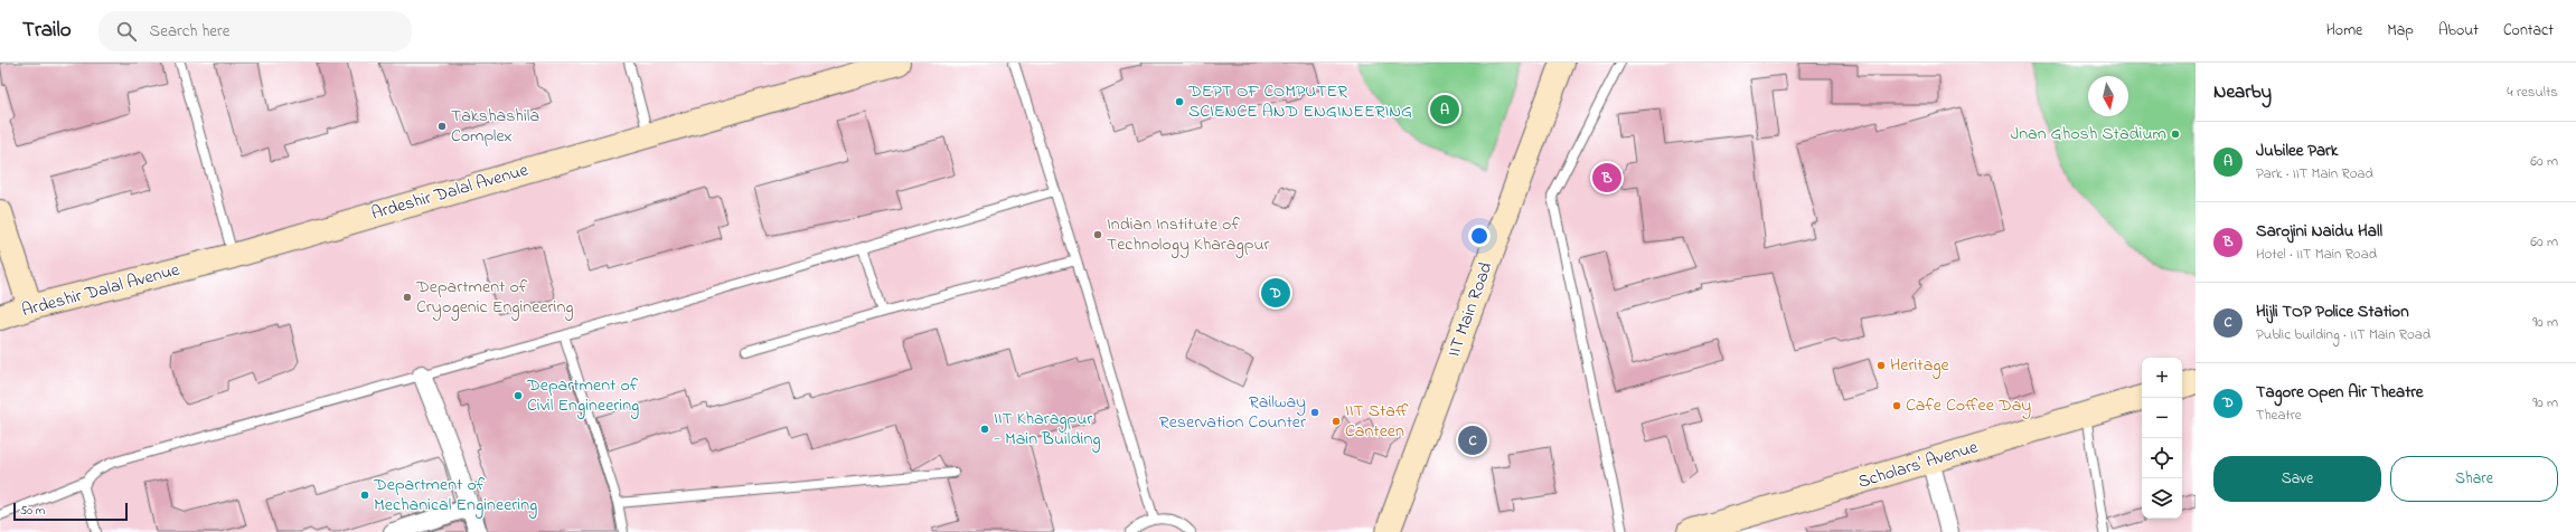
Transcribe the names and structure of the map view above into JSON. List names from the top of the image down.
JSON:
{
  "streets": {
    "street": ["Ardeshir Dalal Avenue", "IIT Main Road", "Scholars' Avenue"]
  },
  "places": [
    "DEPT OF COMPUTER SCIENCE AND ENGINEERING",
    "Takshashila Complex",
    "Jnan Ghosh Stadium",
    "Indian Institute of Technology Kharagpur",
    "Department of Cryogenic Engineering",
    "Heritage",
    "Department of Civil Engineering",
    "Cafe Coffee Day",
    "Railway Reservation Counter",
    "IIT Staff Canteen",
    "IIT Kharagpur - Main Building",
    "Department of Mechanical Engineering"
  ],
  "scale_bar": "50 m",
  "north": "bottom",
  "page": {
    "header": "Trailo",
    "search": "Search here",
    "nav": [
      "Home",
      "Map",
      "About",
      "Contact"
    ],
    "heading": ["Nearby", "4 results"],
    "pins": [
      "A",
      "B",
      "D",
      "C"
    ],
    "list": [
      {
        "mark": "A",
        "name": "Jubilee Park",
        "note": "Park · IIT Main Road",
        "value": "60 m"
      },
      {
        "mark": "B",
        "name": "Sarojini Naidu Hall",
        "note": "Hotel · IIT Main Road",
        "value": "60 m"
      },
      {
        "mark": "C",
        "name": "Hijli TOP Police Station",
        "note": "Public building · IIT Main Road",
        "value": "90 m"
      },
      {
        "mark": "D",
        "name": "Tagore Open Air Theatre",
        "note": "Theatre",
        "value": "90 m"
      }
    ],
    "map_buttons": ["+", "−"],
    "buttons": ["Save", "Share"],
    "scale": "50 m"
  }
}
